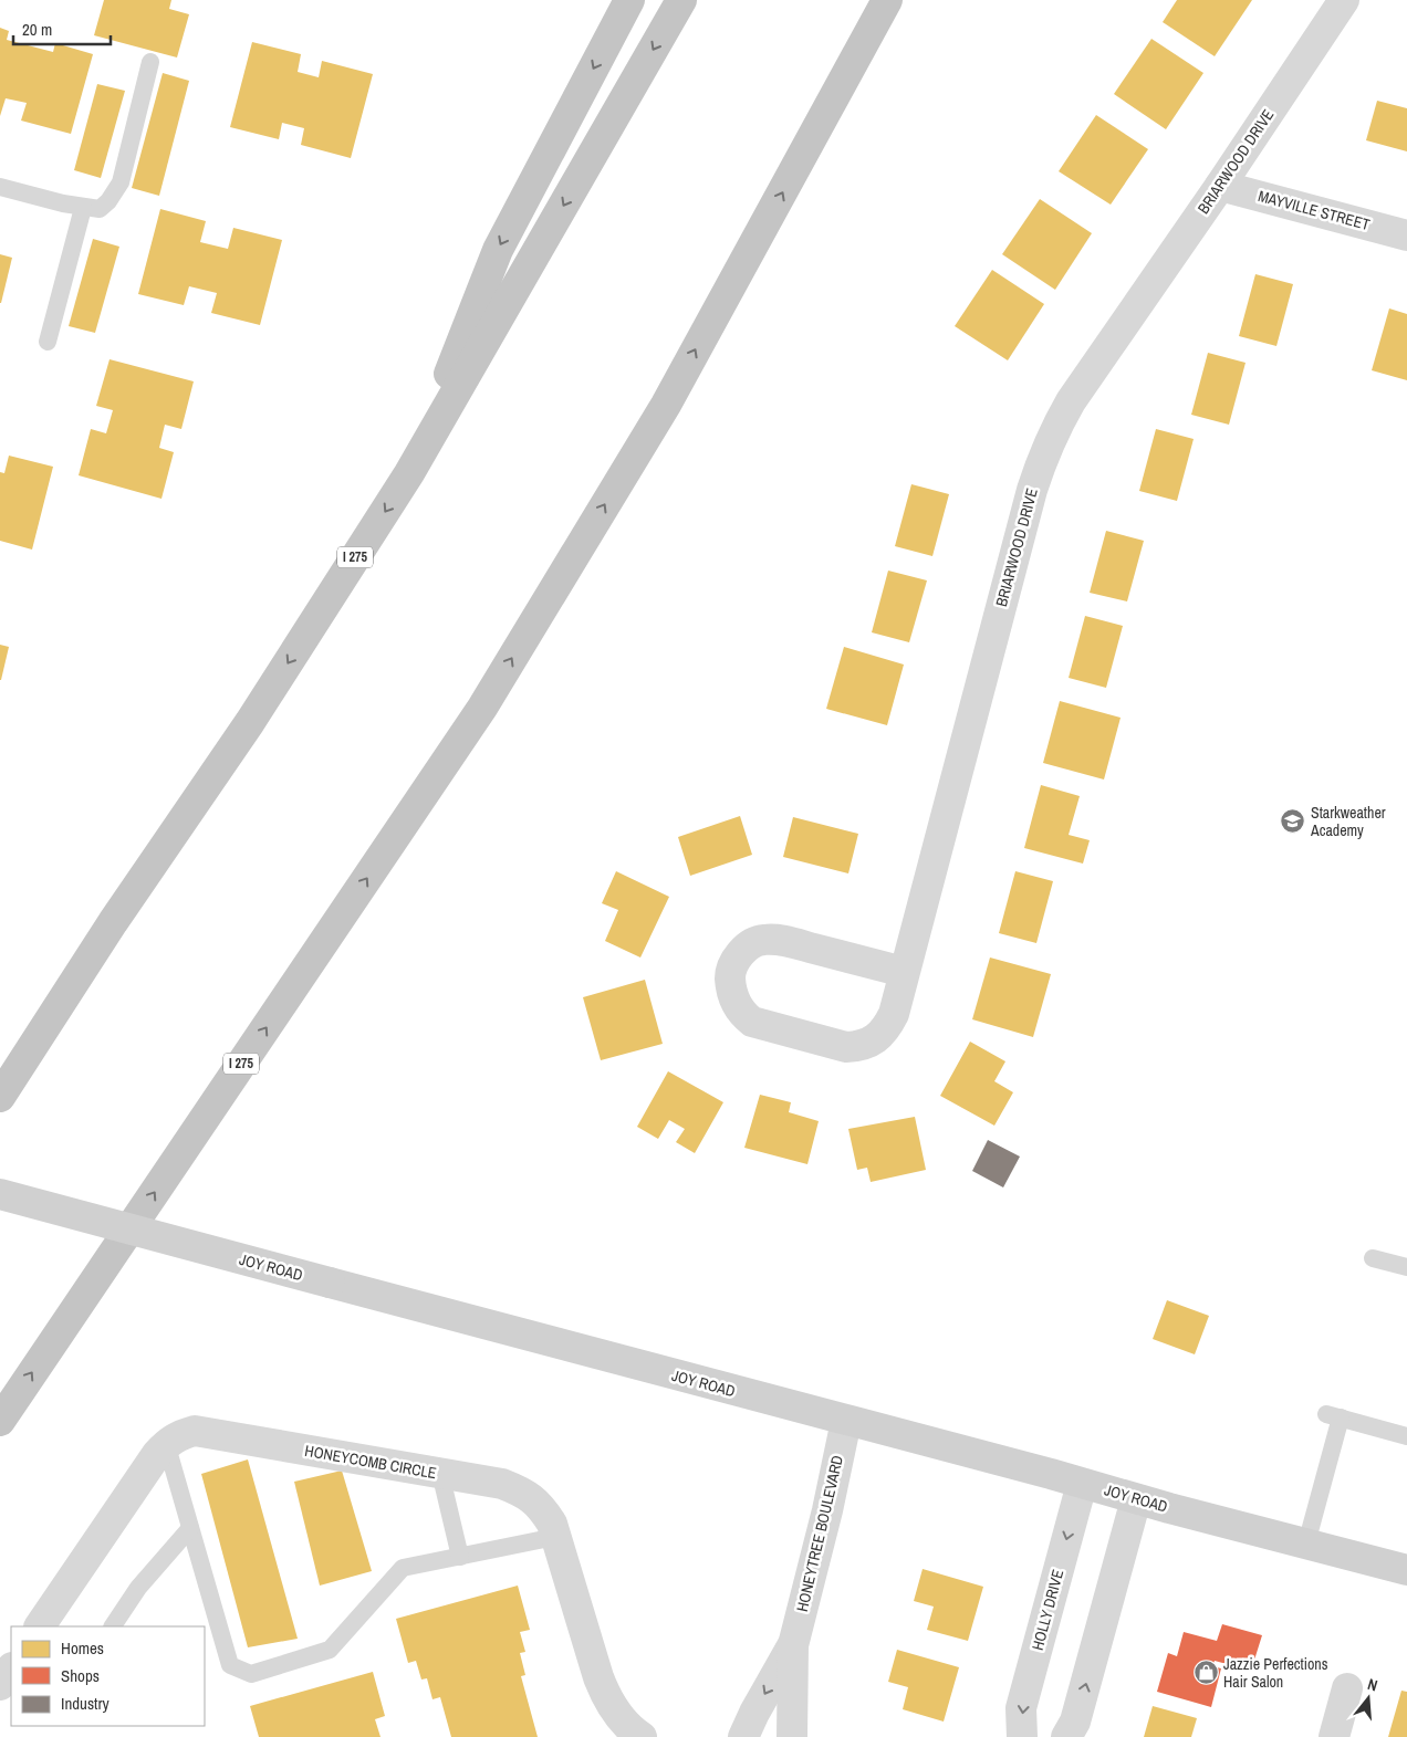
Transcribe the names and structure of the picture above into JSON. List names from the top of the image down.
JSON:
{
  "streets": {
    "highway": ["I 275"],
    "street": [
      "BRIARWOOD DRIVE",
      "MAYVILLE STREET",
      "JOY ROAD",
      "HONEYCOMB CIRCLE",
      "HONEYTREE BOULEVARD",
      "HOLLY DRIVE"
    ]
  },
  "crossings": [
    ["BRIARWOOD DRIVE", "MAYVILLE STREET"],
    ["JOY ROAD", "HONEYTREE BOULEVARD"],
    ["JOY ROAD", "HOLLY DRIVE"]
  ],
  "places": {
    "school or university": ["Starkweather Academy"],
    "shop": ["Jazzie Perfections Hair Salon"]
  },
  "legend": ["Homes", "Shops", "Industry"],
  "scale_bar": "20 m",
  "north": "top"
}
